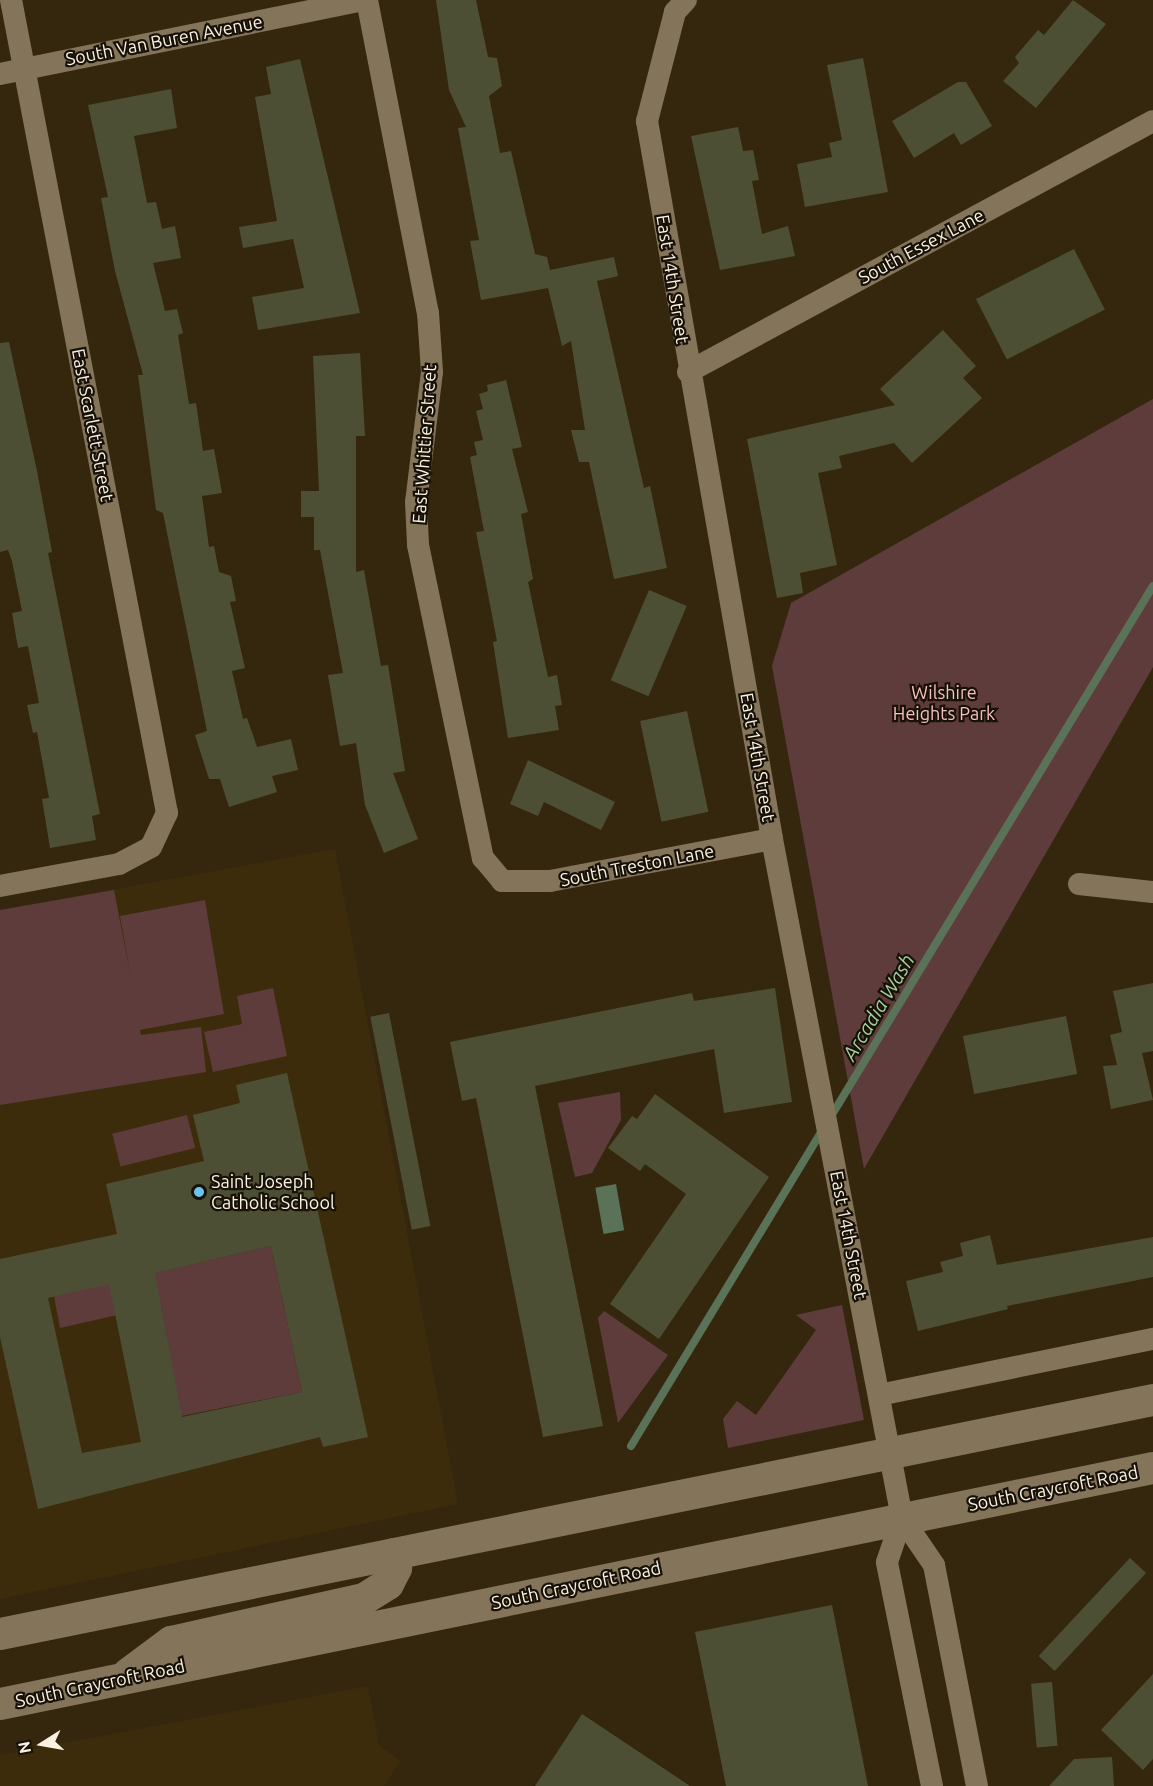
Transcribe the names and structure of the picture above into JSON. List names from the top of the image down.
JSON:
{
  "streets": {
    "main road": ["South Craycroft Road"],
    "street": [
      "South Van Buren Avenue",
      "South Essex Lane",
      "East 14th Street",
      "East Scarlett Street",
      "East Whittier Street",
      "South Treston Lane"
    ]
  },
  "crossings": [
    ["South Van Buren Avenue", "East Scarlett Street"],
    ["South Van Buren Avenue", "East Whittier Street"],
    ["South Essex Lane", "East 14th Street"],
    ["East 14th Street", "South Treston Lane"],
    ["East 14th Street", "South Craycroft Road"],
    ["East Whittier Street", "South Treston Lane"]
  ],
  "water": ["Arcadia Wash"],
  "parks": ["Wilshire Heights Park"],
  "places": ["Saint Joseph Catholic School"],
  "north": "left"
}
